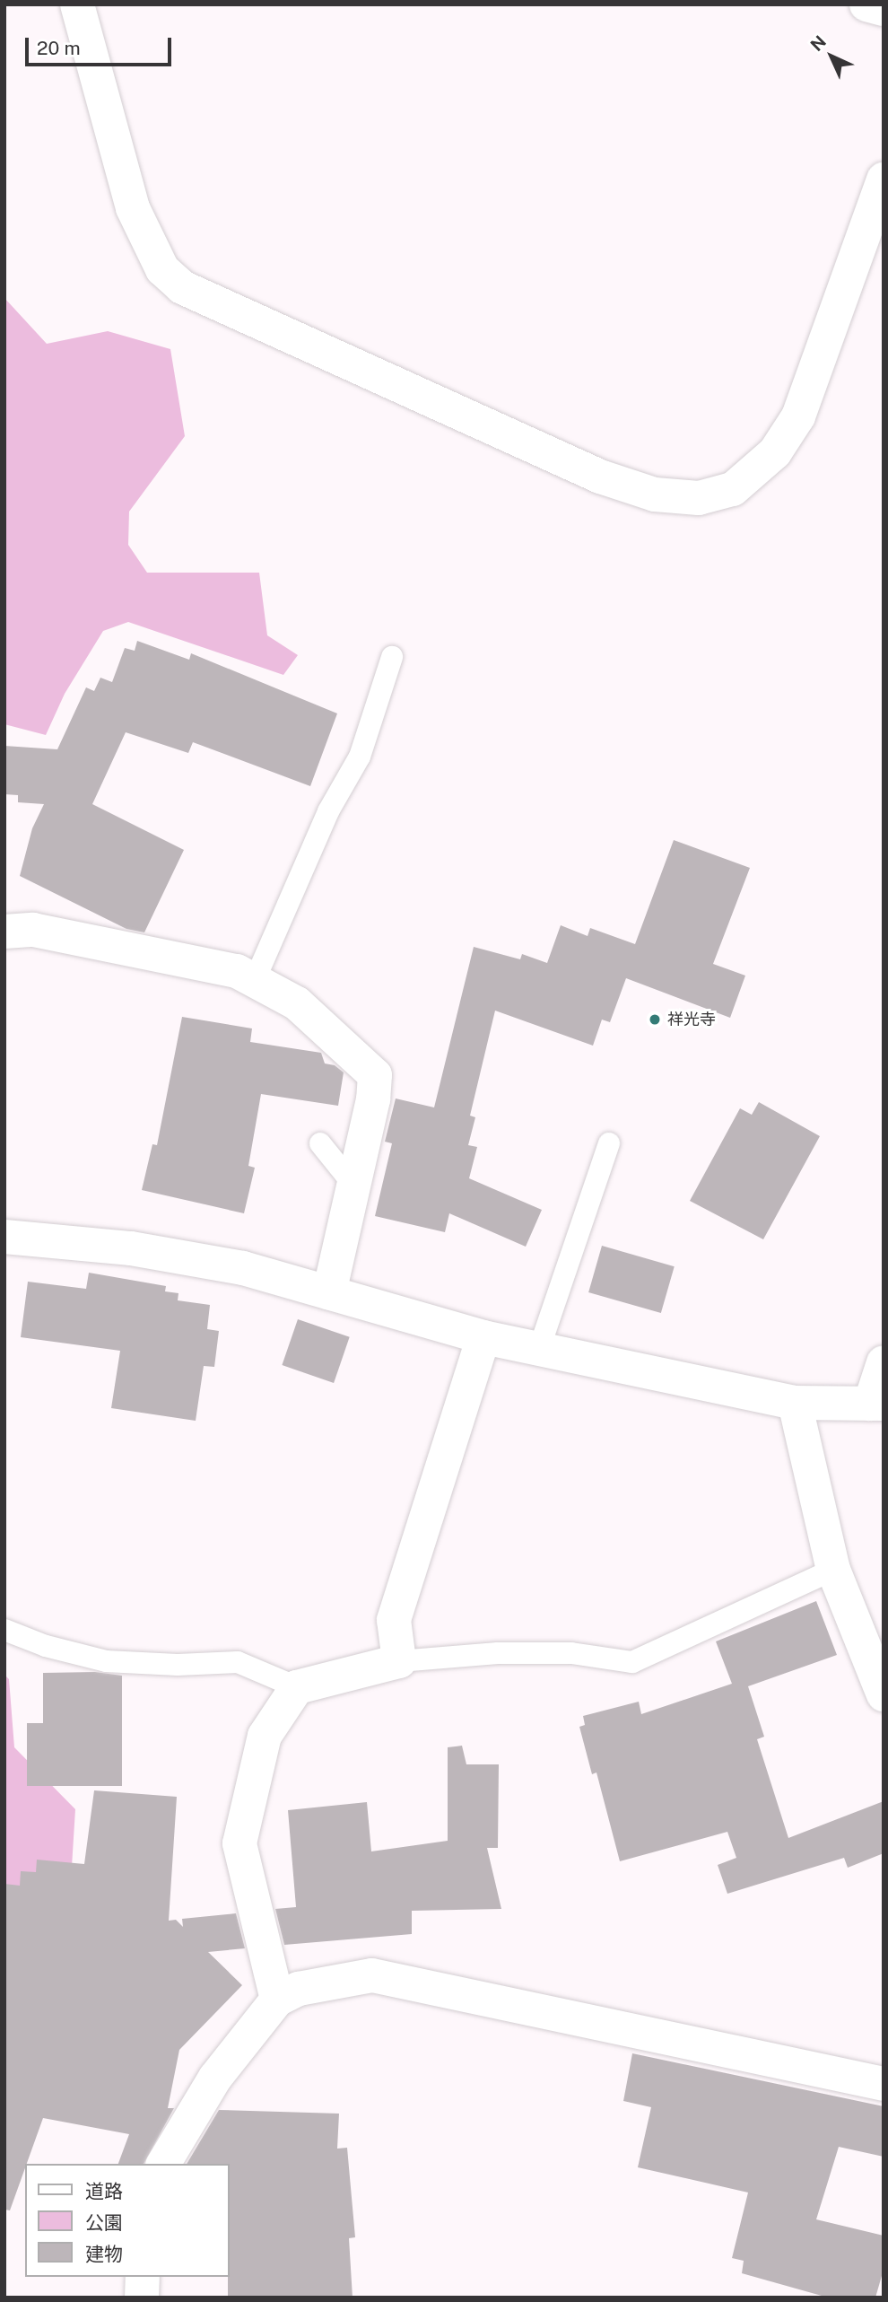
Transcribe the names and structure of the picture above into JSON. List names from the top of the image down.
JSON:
{
  "places": ["祥光寺"],
  "legend": ["道路", "公園", "建物"],
  "scale_bar": "20 m",
  "north": "top left"
}
